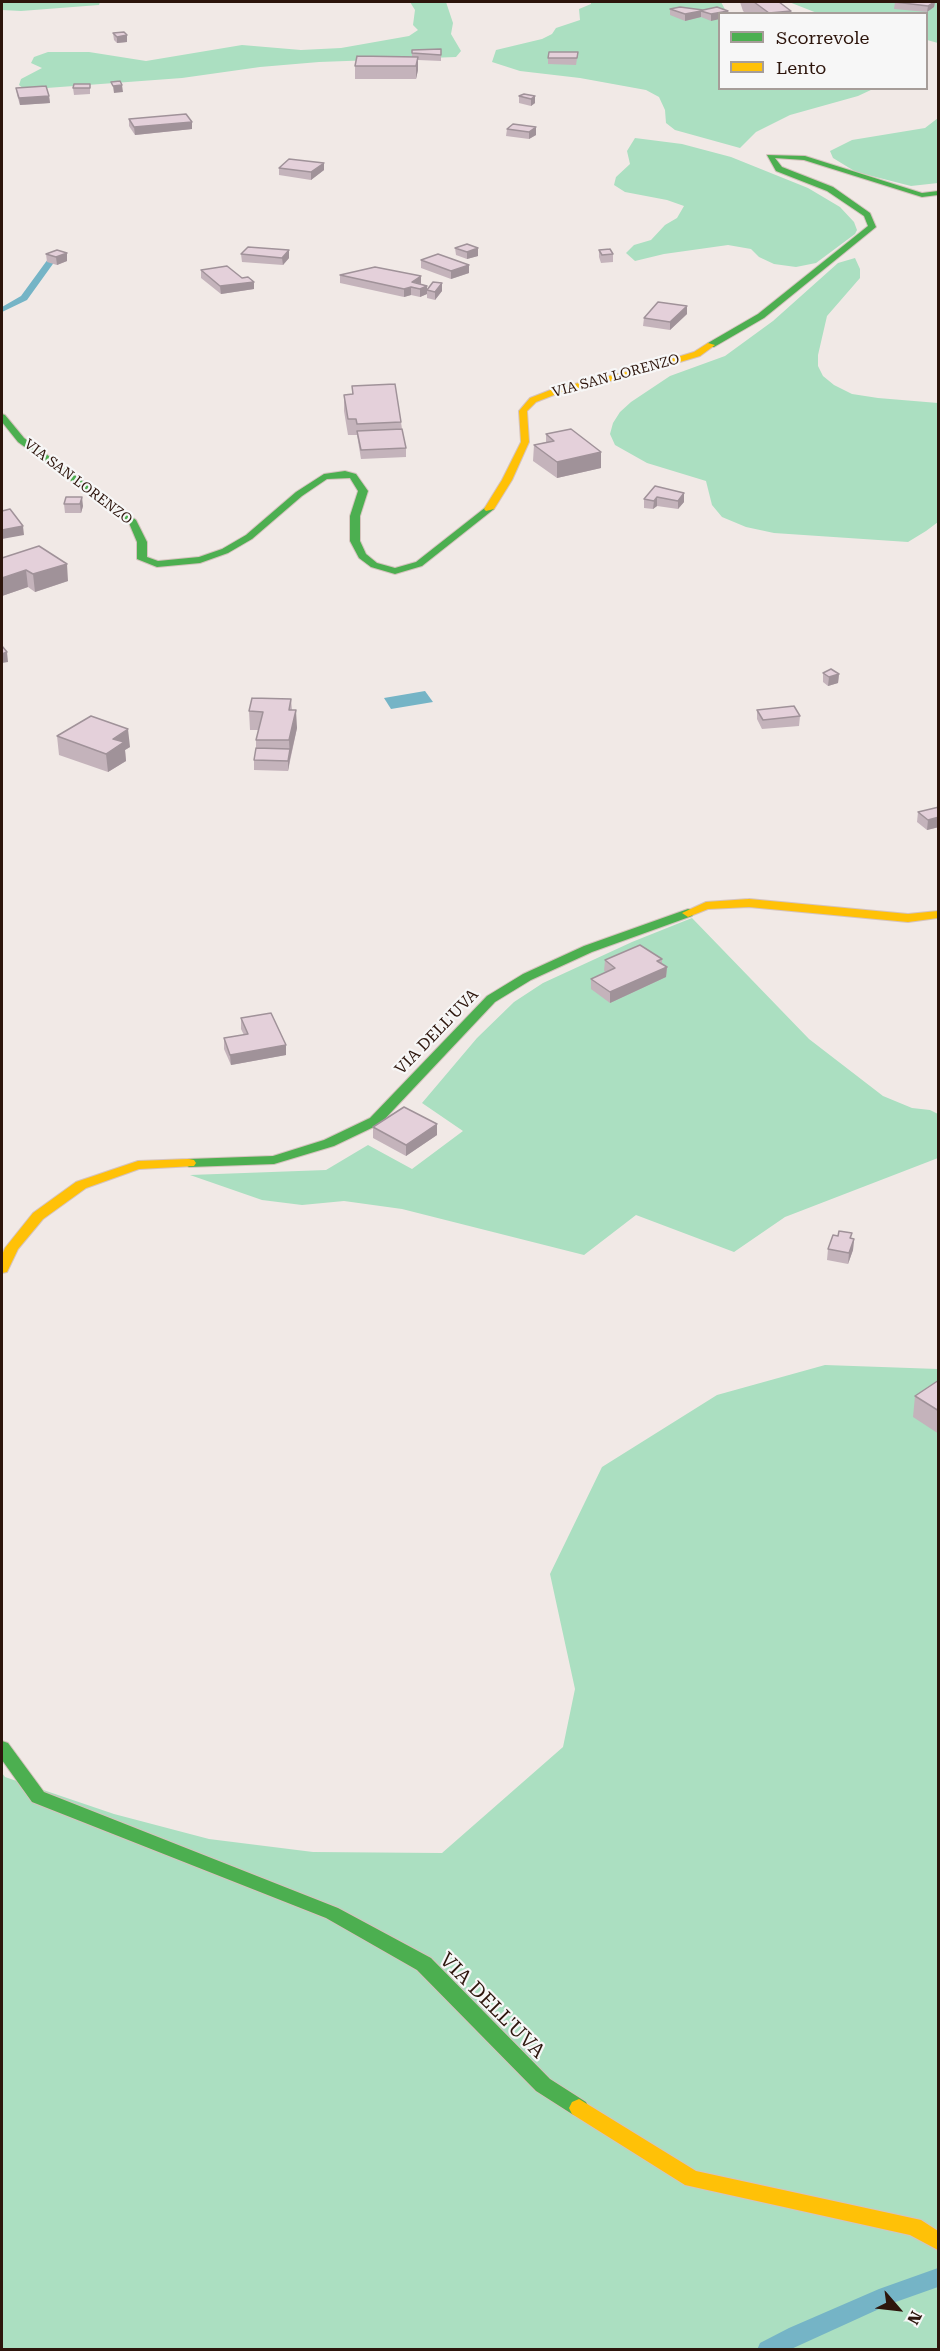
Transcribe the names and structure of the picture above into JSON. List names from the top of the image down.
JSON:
{
  "streets": {
    "street": ["VIA SAN LORENZO", "VIA DELL'UVA"]
  },
  "legend": ["Scorrevole", "Lento"],
  "north": "bottom right"
}
